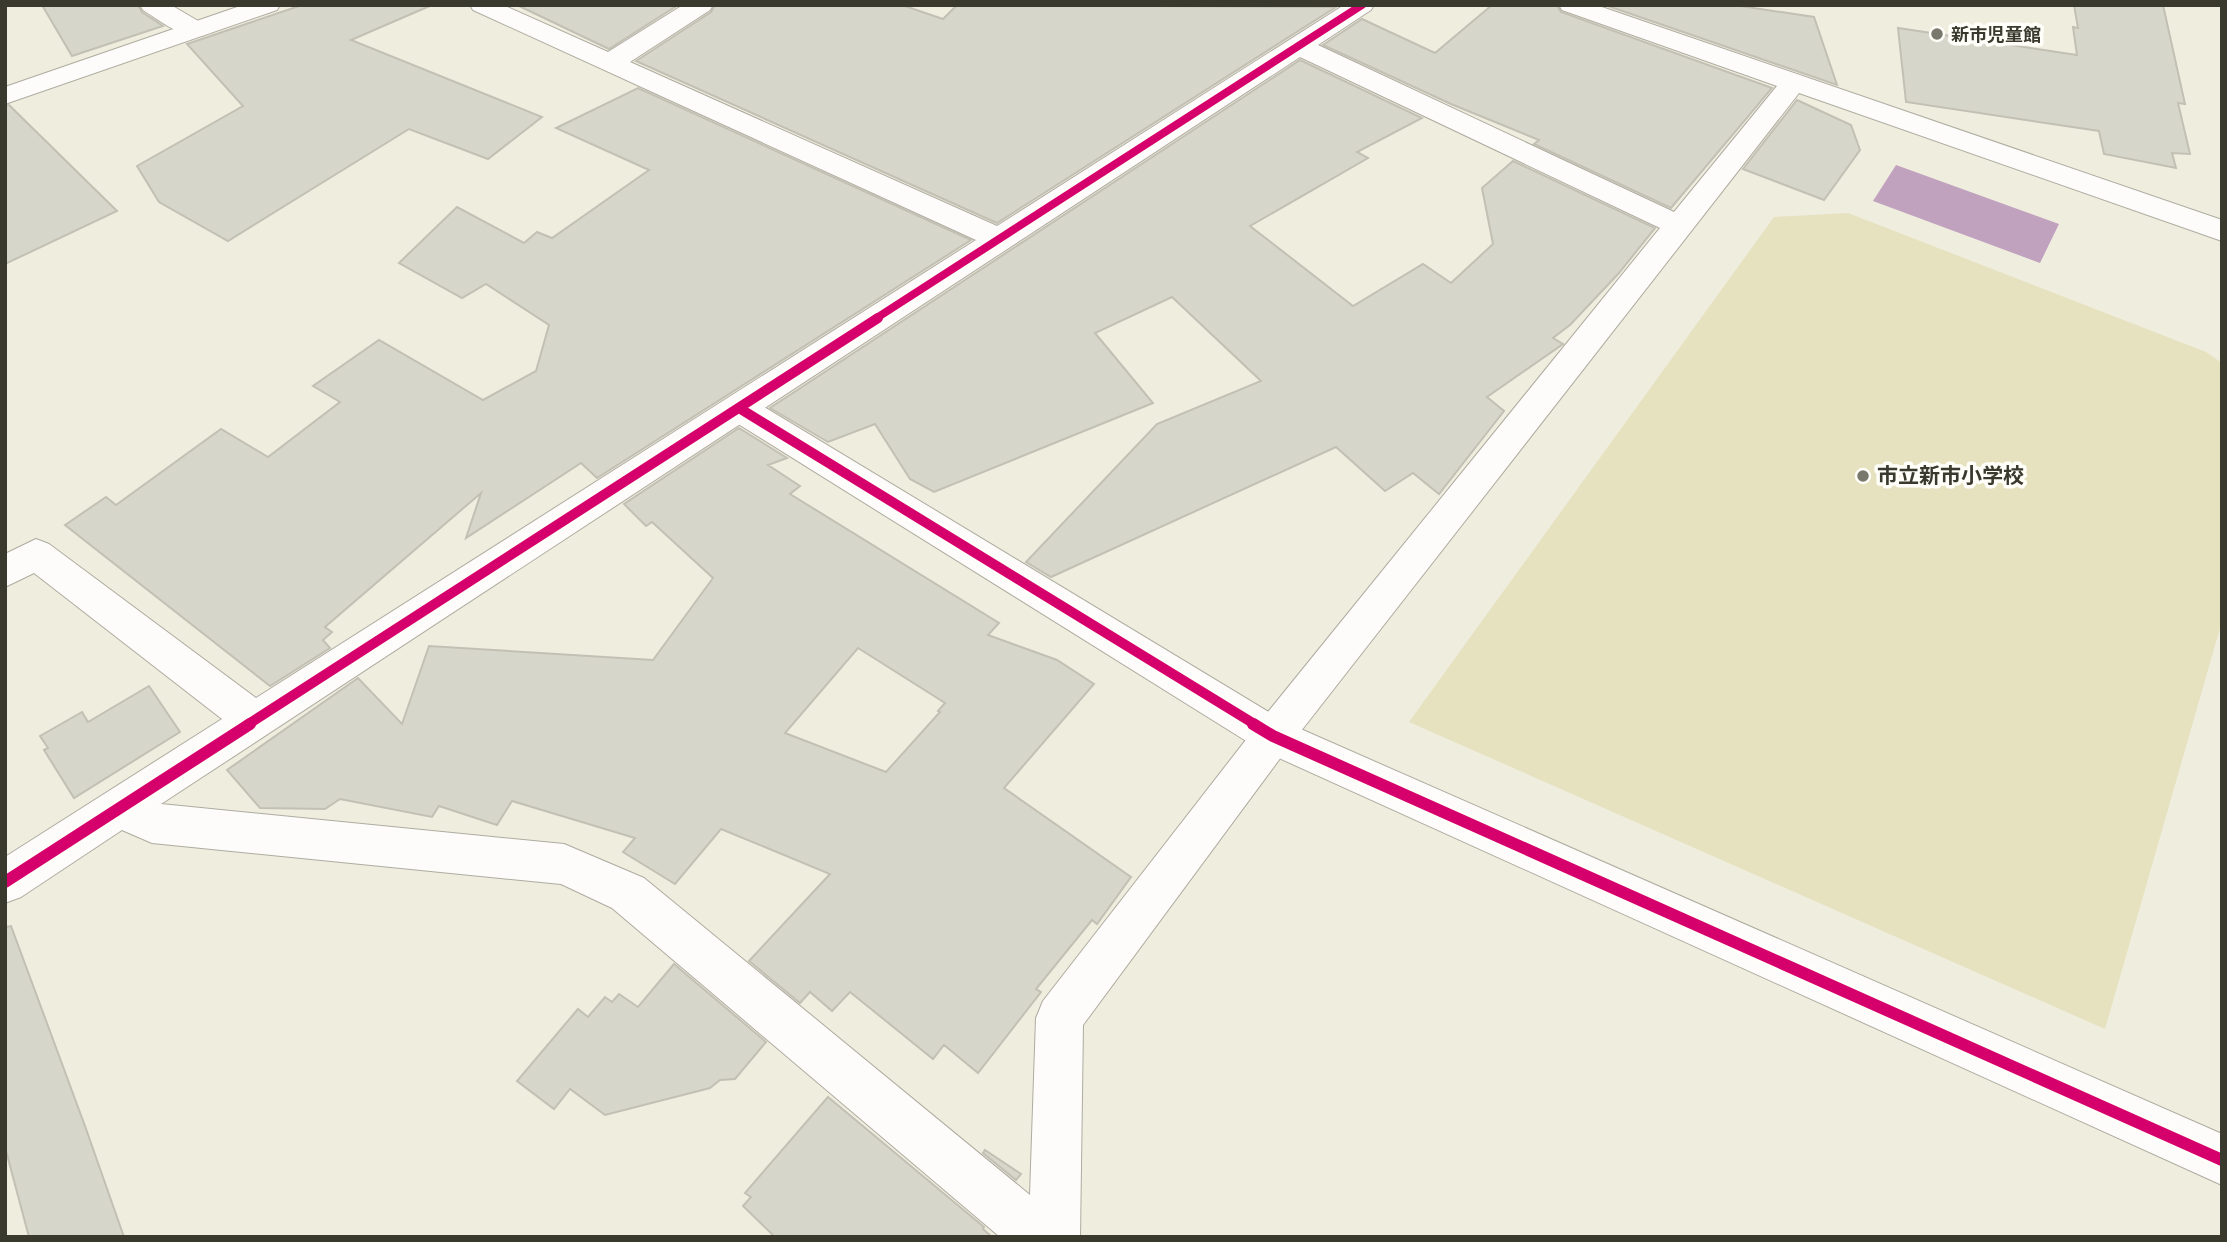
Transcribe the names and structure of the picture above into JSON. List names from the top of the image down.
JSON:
{
  "places": ["新市児童館", "市立新市小学校"]
}
